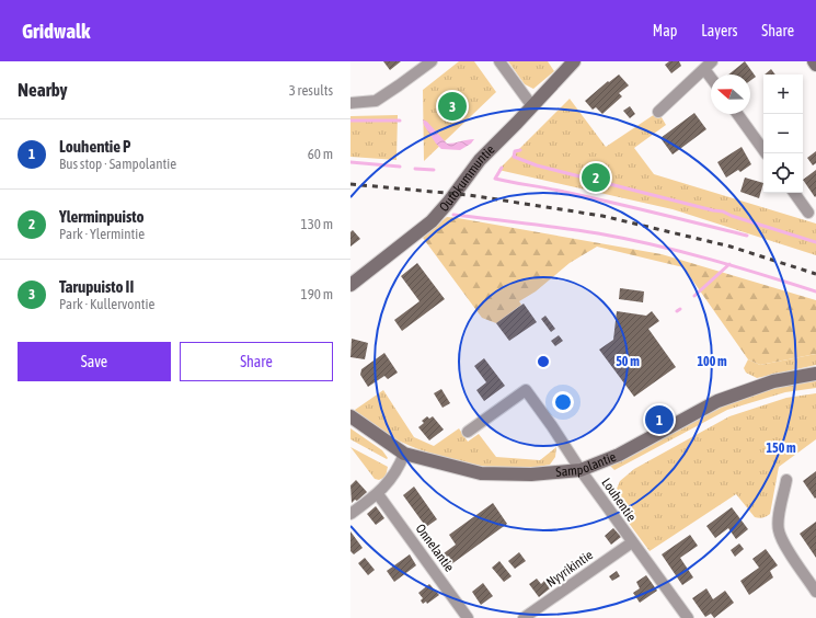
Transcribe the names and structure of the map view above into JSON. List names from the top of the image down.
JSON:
{
  "streets": {
    "street": [
      "Outokummuntie",
      "Sampolantie",
      "Louhentie",
      "Onnelantie",
      "Nyyrikintie"
    ]
  },
  "crossings": [
    ["Sampolantie", "Louhentie"],
    ["Louhentie", "Nyyrikintie"]
  ],
  "north": "left",
  "page": {
    "header": "Gridwalk",
    "nav": ["Map", "Layers", "Share"],
    "heading": ["Nearby", "3 results"],
    "map_buttons": ["+", "−"],
    "pins": ["3", "2", "1"],
    "list": [
      {
        "mark": "1",
        "name": "Louhentie P",
        "note": "Bus stop · Sampolantie",
        "value": "60 m"
      },
      {
        "mark": "2",
        "name": "Ylerminpuisto",
        "note": "Park · Ylermintie",
        "value": "130 m"
      },
      {
        "mark": "3",
        "name": "Tarupuisto II",
        "note": "Park · Kullervontie",
        "value": "190 m"
      }
    ],
    "buttons": ["Save", "Share"]
  },
  "rings": ["50 m", "100 m", "150 m"]
}
